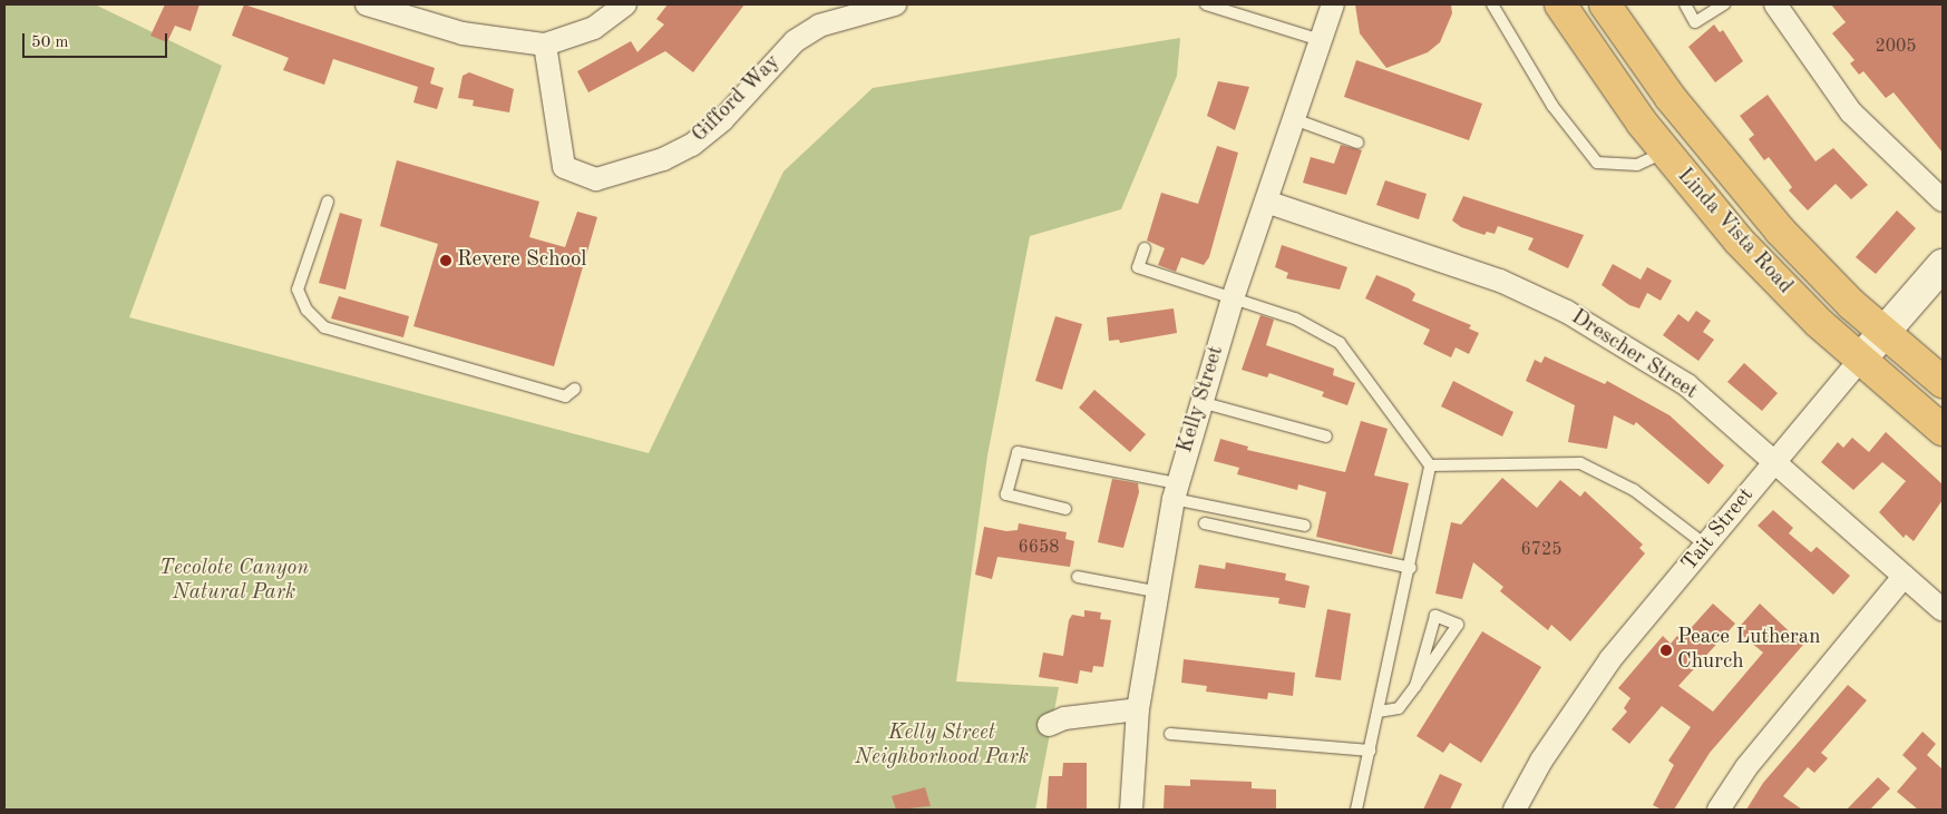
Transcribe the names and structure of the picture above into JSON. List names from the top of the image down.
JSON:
{
  "streets": {
    "main road": ["Linda Vista Road"],
    "street": [
      "Gifford Way",
      "Drescher Street",
      "Kelly Street",
      "Tait Street"
    ]
  },
  "crossings": [
    ["Linda Vista Road", "Tait Street"],
    ["Drescher Street", "Kelly Street"],
    ["Drescher Street", "Tait Street"]
  ],
  "parks": ["Tecolote Canyon Natural Park", "Kelly Street Neighborhood Park"],
  "places": ["Revere School", "Peace Lutheran Church"],
  "house_numbers": ["2005", "6658", "6725"],
  "scale_bar": "50 m"
}
